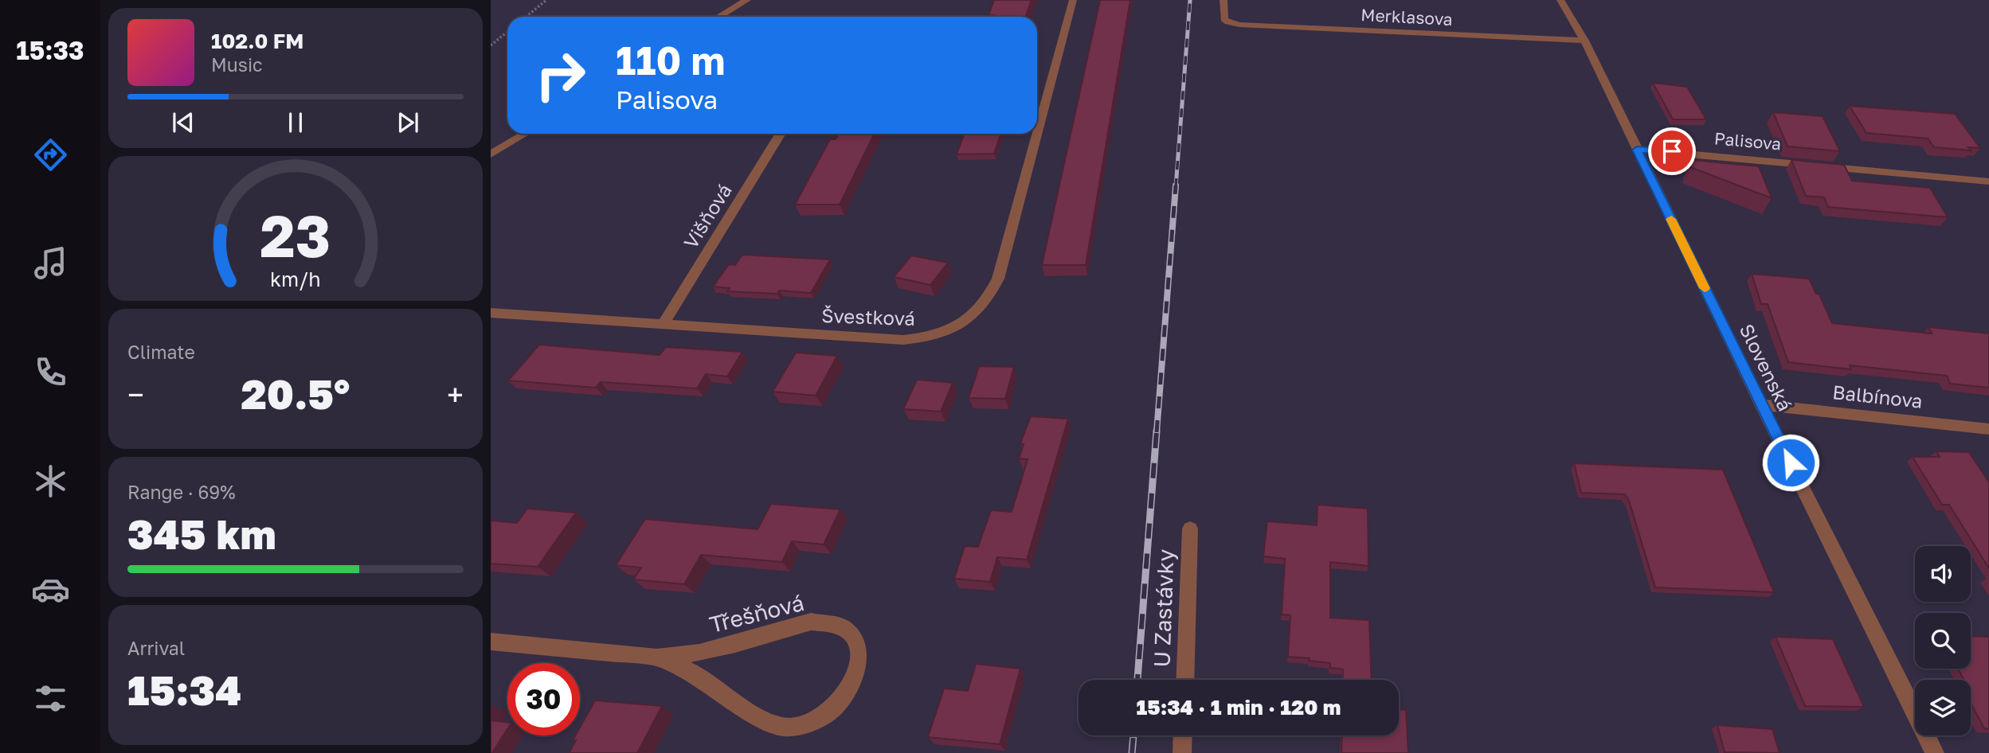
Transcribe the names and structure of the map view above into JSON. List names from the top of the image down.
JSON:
{
  "streets": {
    "street": [
      "Merklasova",
      "Palisova",
      "Višňová",
      "Švestková",
      "Slovenská",
      "Balbínova",
      "U Zastávky",
      "Třešňová"
    ]
  },
  "crossings": [
    ["Merklasova", "Slovenská"],
    ["Palisova", "Slovenská"],
    ["Višňová", "Švestková"],
    ["Slovenská", "Balbínova"]
  ],
  "page": {
    "tabs": "15:33",
    "turn": ["110 m", "Palisova"],
    "song": ["102.0 FM", "Music"],
    "tile": [
      "Climate",
      ["Range · 69%", "345 km"],
      ["Arrival", "15:34"]
    ],
    "heat": ["−", "20.5°", "+"],
    "limit": "30",
    "trip": "15:34 · 1 min · 120 m",
    "gauge": ["23", "km/h"]
  }
}
